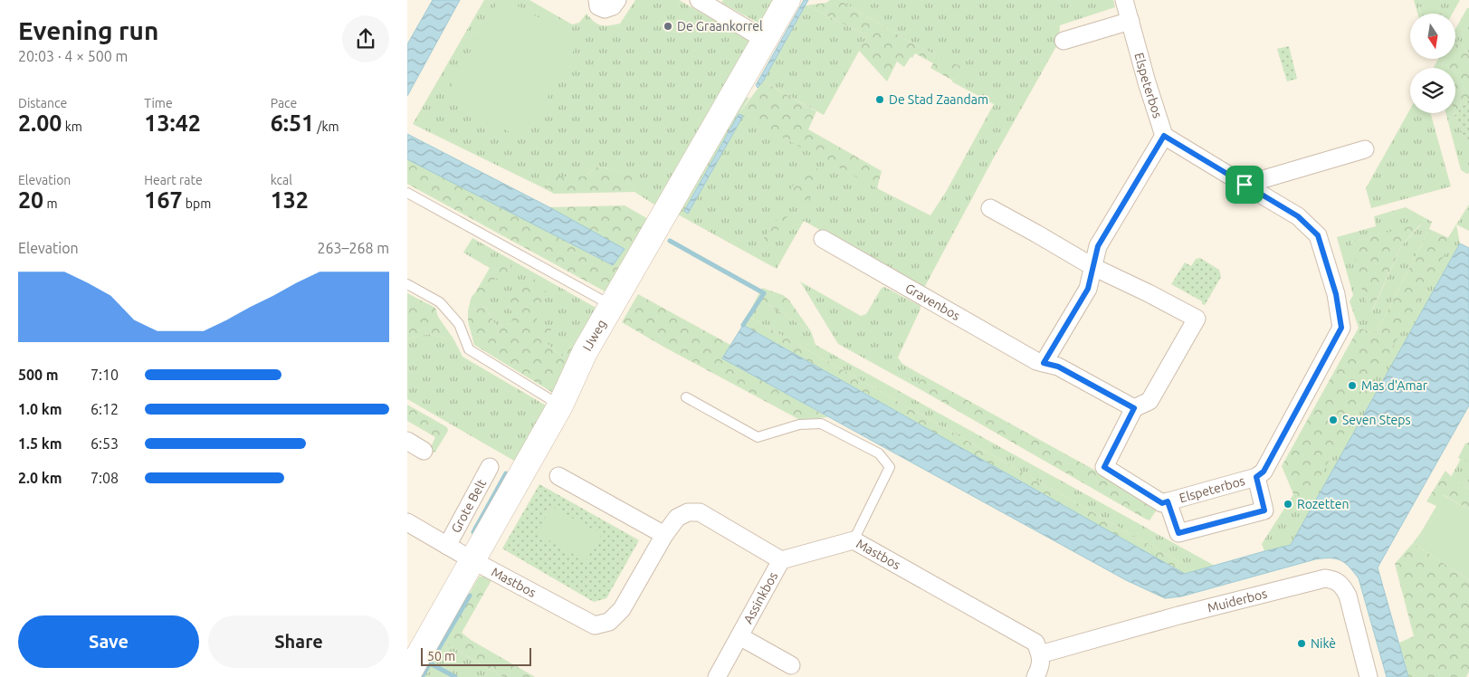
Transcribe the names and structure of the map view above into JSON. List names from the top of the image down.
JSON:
{
  "streets": {
    "street": [
      "Elspeterbos",
      "Gravenbos",
      "IJweg",
      "Grote Belt",
      "Mastbos",
      "Assinkbos",
      "Muiderbos"
    ]
  },
  "crossings": [
    ["IJweg", "Grote Belt"],
    ["IJweg", "Mastbos"],
    ["Grote Belt", "Mastbos"],
    ["Mastbos", "Assinkbos"],
    ["Mastbos", "Muiderbos"]
  ],
  "places": [
    "De Graankorrel",
    "De Stad Zaandam",
    "Mas d'Amar",
    "Seven Steps",
    "Rozetten",
    "Nikè"
  ],
  "scale_bar": "50 m",
  "north": "bottom",
  "page": {
    "heading": ["Evening run", "20:03 · 4 × 500 m"],
    "stats": [
      ["Distance", "2.00 km"],
      ["Time", "13:42"],
      ["Pace", "6:51 /km"],
      ["Elevation", "20 m"],
      ["Heart rate", "167 bpm"],
      ["kcal", "132"]
    ],
    "chart": ["Elevation", "263–268 m"],
    "list": [
      {
        "name": "500 m",
        "note": "7:10"
      },
      {
        "name": "1.0 km",
        "note": "6:12"
      },
      {
        "name": "1.5 km",
        "note": "6:53"
      },
      {
        "name": "2.0 km",
        "note": "7:08"
      }
    ],
    "buttons": ["Save", "Share"],
    "scale": "50 m"
  }
}
